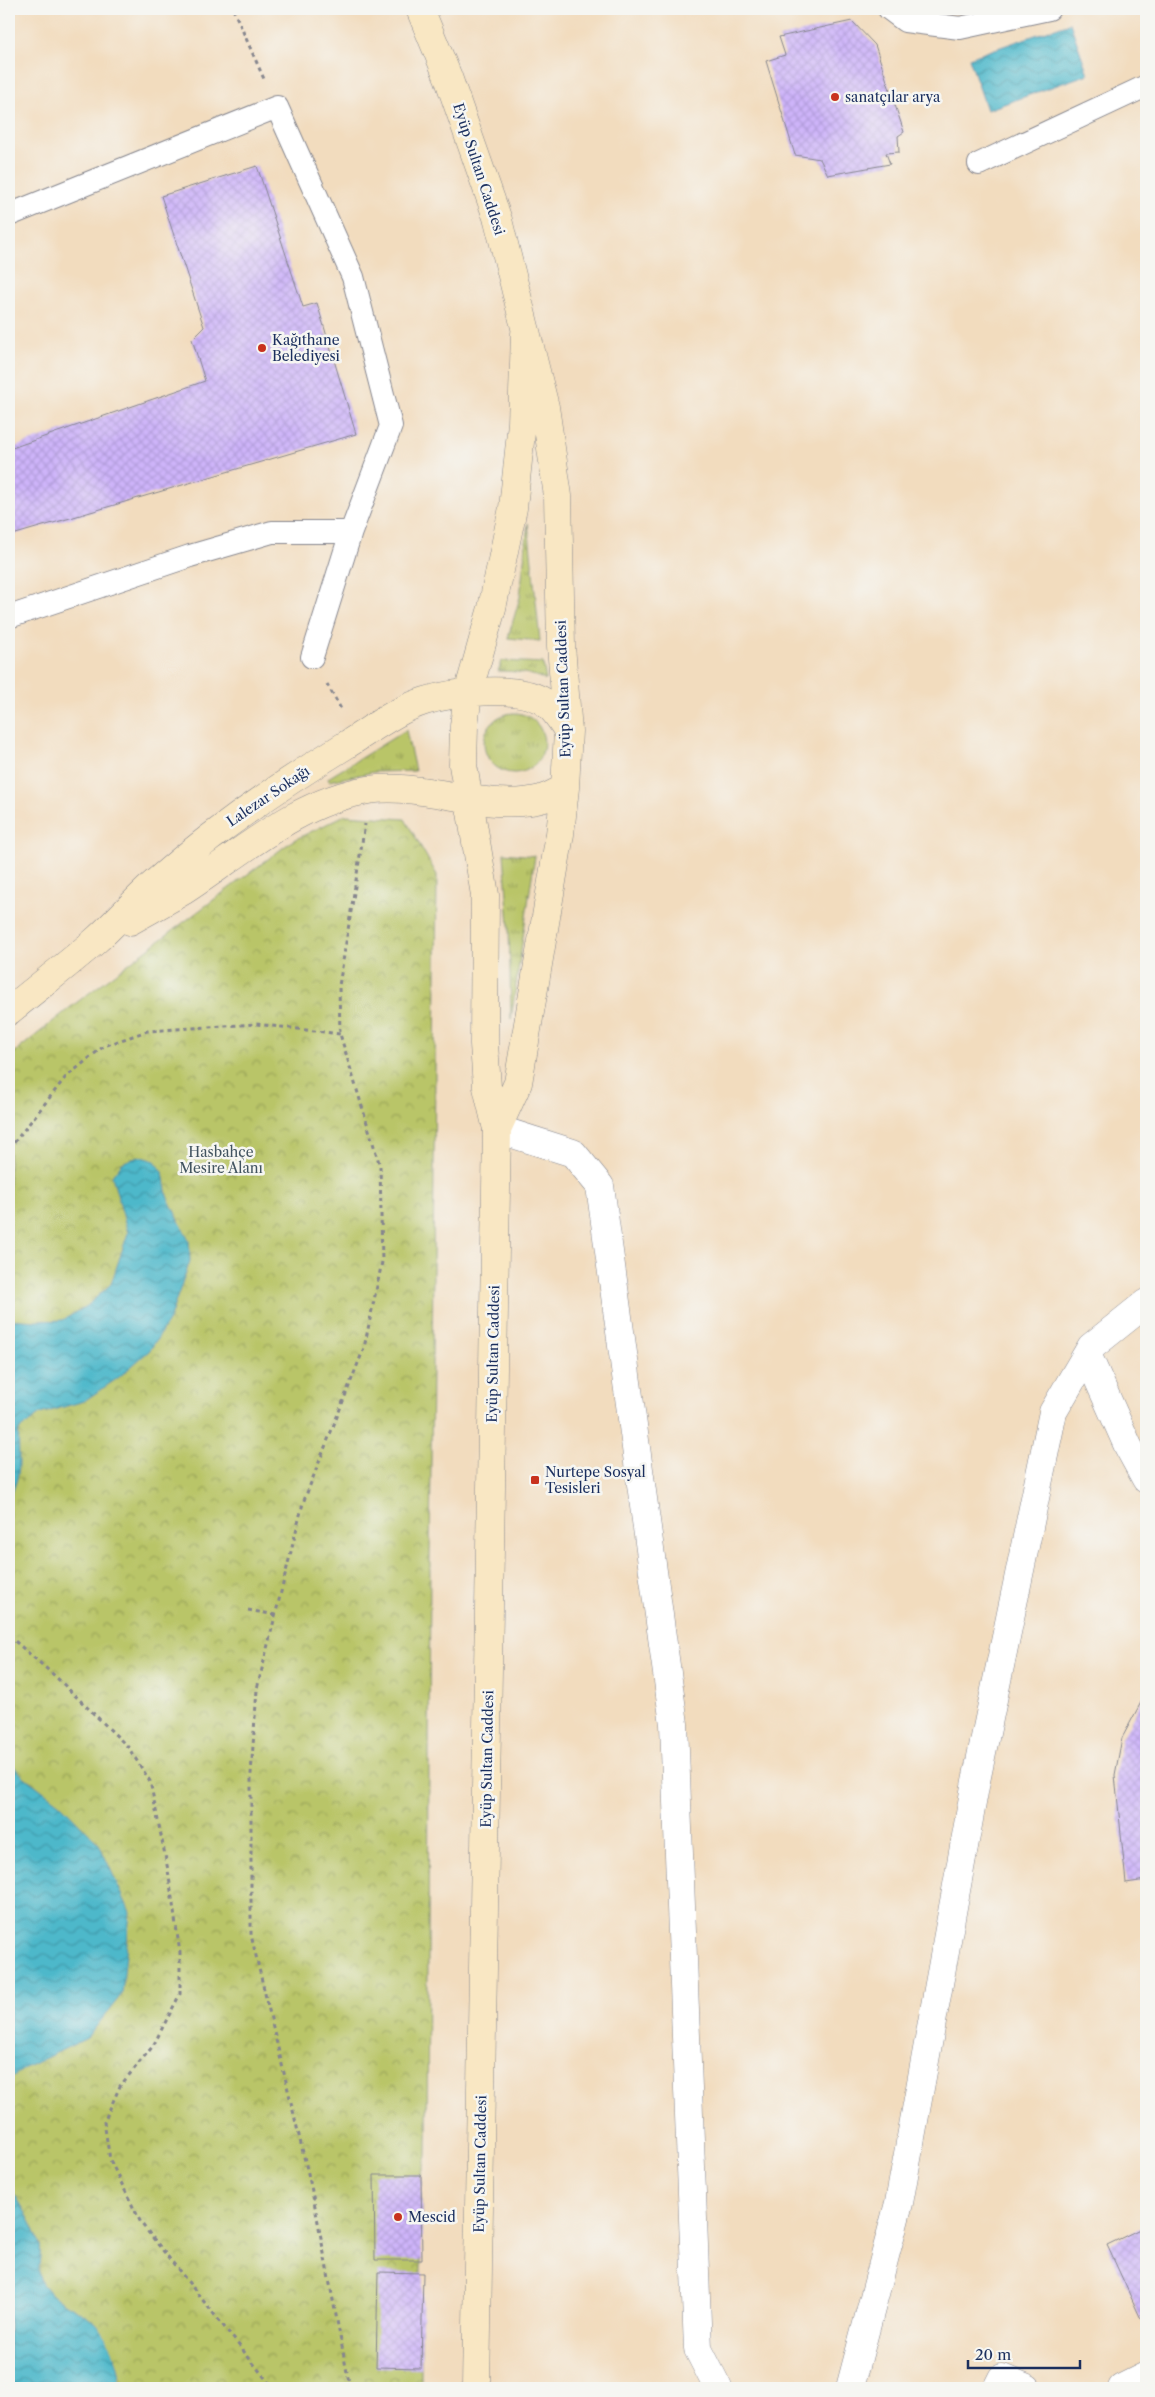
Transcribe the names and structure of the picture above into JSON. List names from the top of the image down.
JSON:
{
  "streets": {
    "main road": ["Eyüp Sultan Caddesi", "Lalezar Sokağı"]
  },
  "crossings": [
    ["Eyüp Sultan Caddesi", "Lalezar Sokağı"]
  ],
  "parks": ["Hasbahçe Mesire Alanı"],
  "places": {
    "other": ["sanatçılar arya", "Kağıthane Belediyesi", "Mescid"],
    "transit": ["Nurtepe Sosyal Tesisleri"]
  },
  "scale_bar": "20 m"
}
